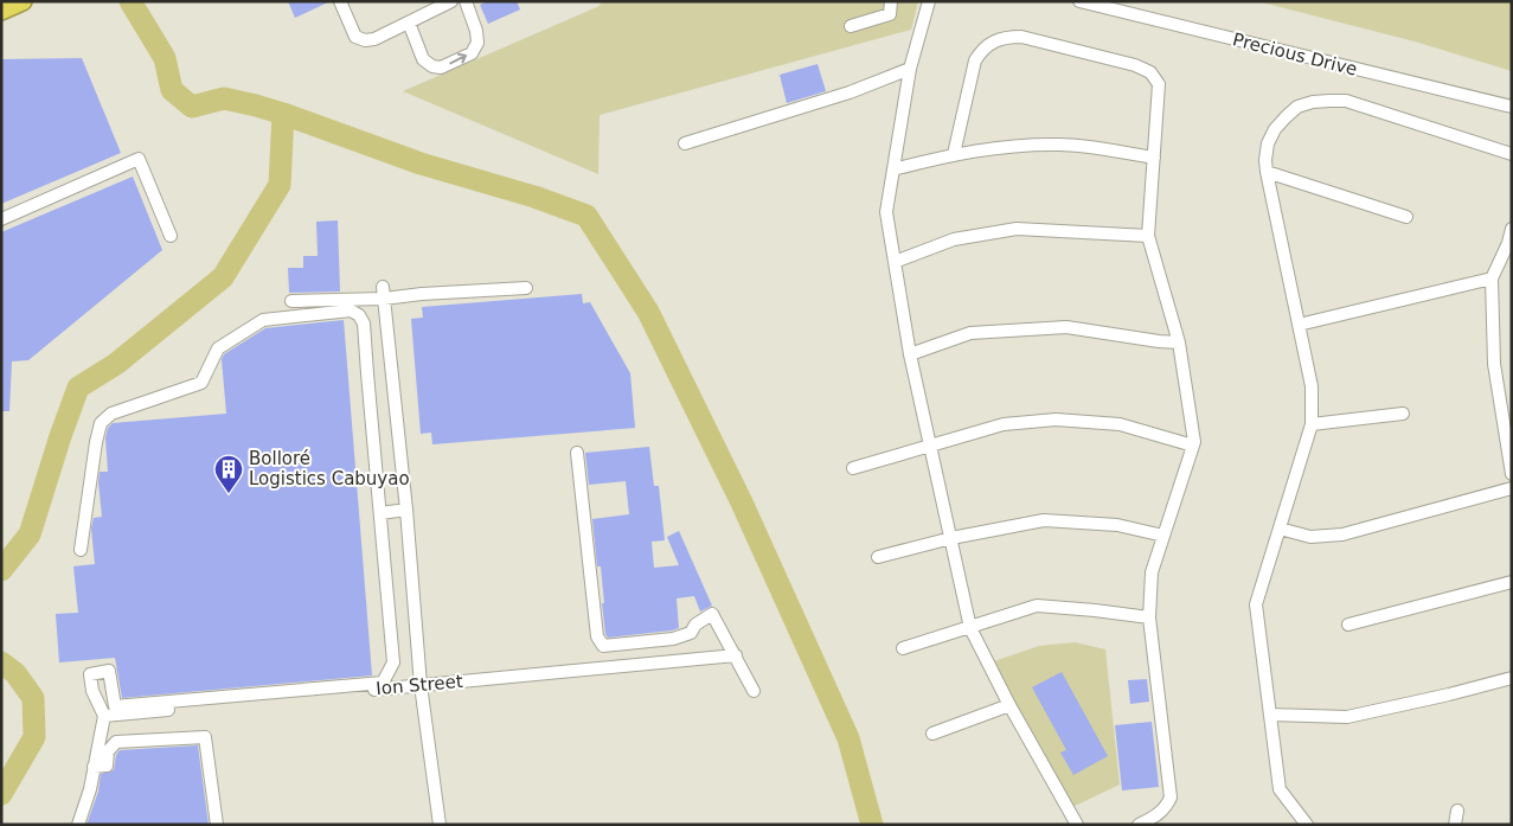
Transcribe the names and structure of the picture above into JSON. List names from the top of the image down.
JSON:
{
  "streets": {
    "street": ["Precious Drive", "Ion Street"]
  },
  "places": {
    "building": ["Bolloré Logistics Cabuyao"]
  }
}
